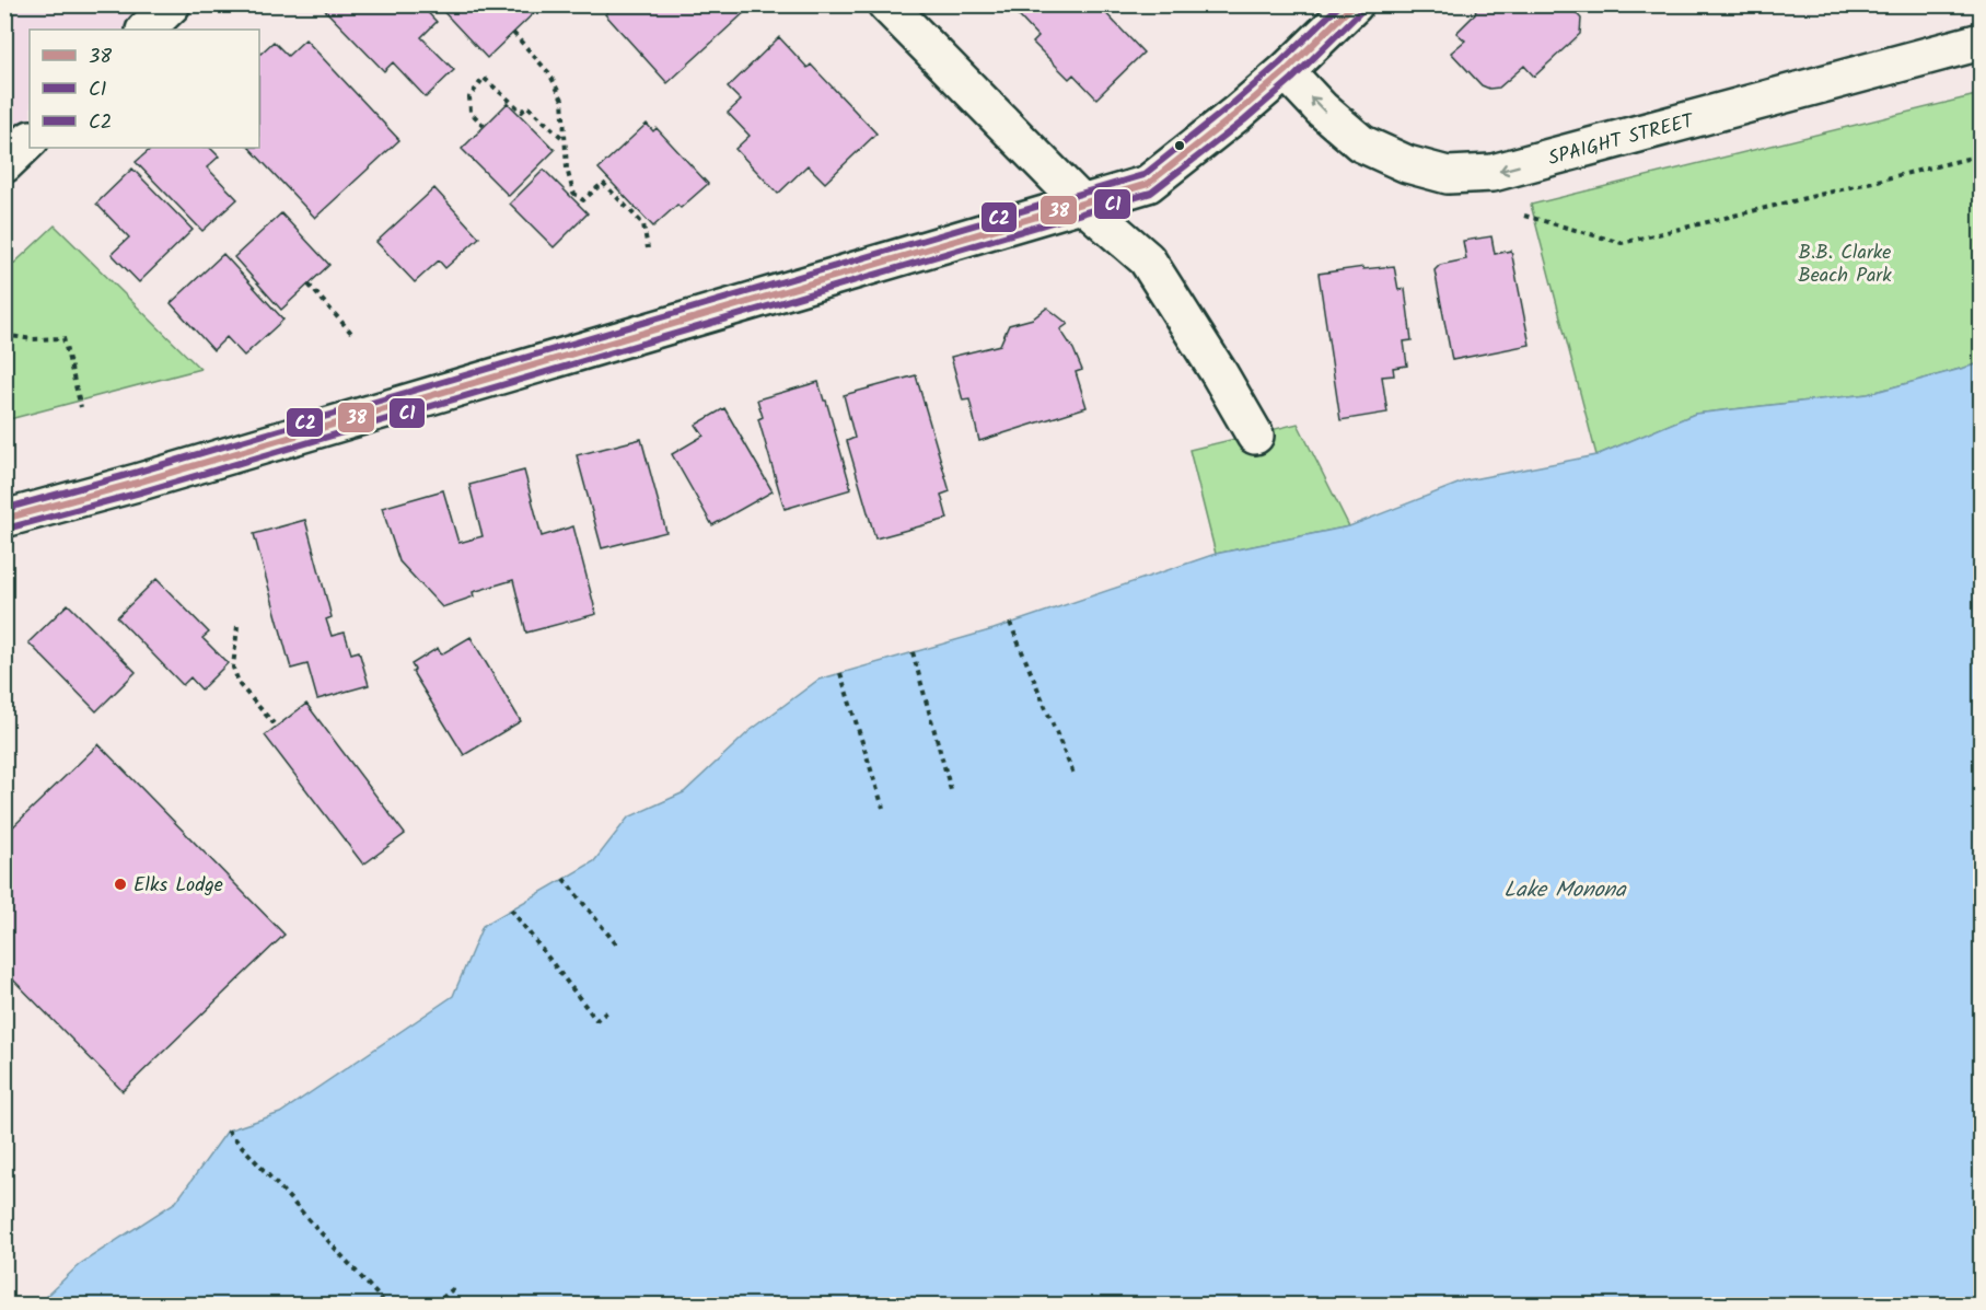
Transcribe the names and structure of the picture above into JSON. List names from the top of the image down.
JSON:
{
  "streets": {
    "street": ["SPAIGHT STREET"]
  },
  "one_way": ["SPAIGHT STREET"],
  "water": ["Lake Monona"],
  "parks": ["B.B. Clarke Beach Park"],
  "places": ["Elks Lodge"],
  "lines": ["transit line 38", "transit line C2", "transit line C1"],
  "legend": ["38", "C1", "C2"]
}
